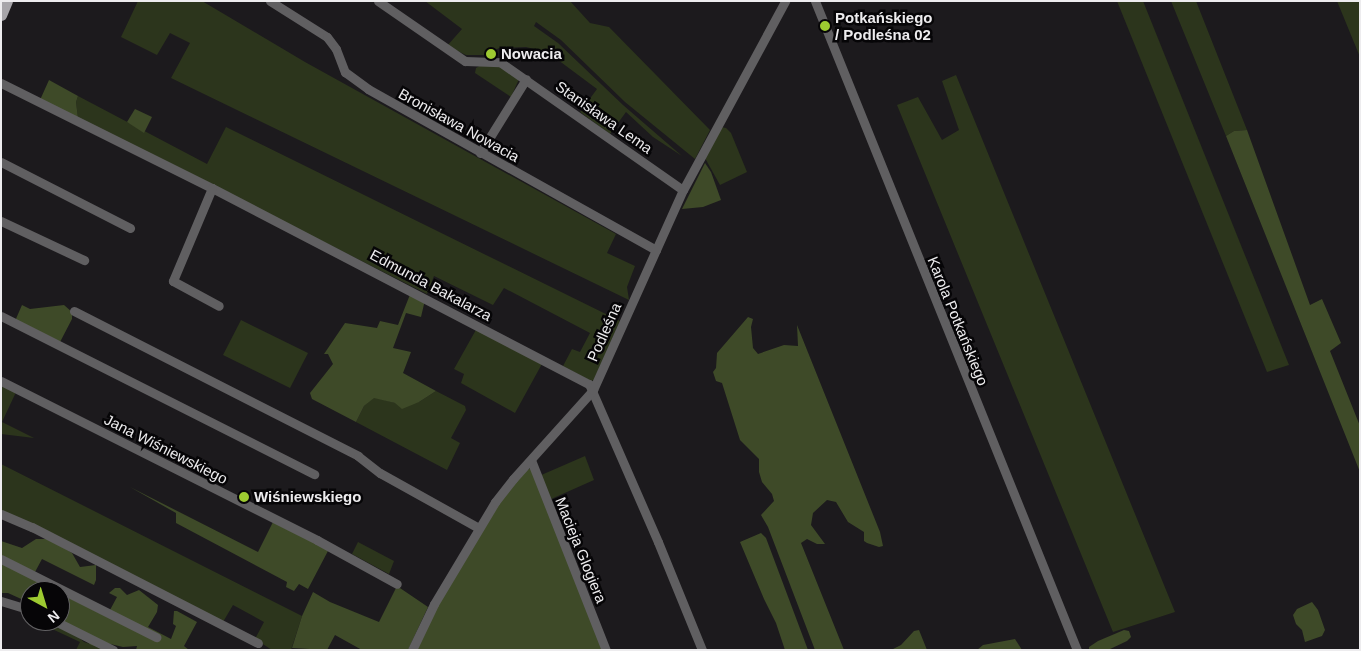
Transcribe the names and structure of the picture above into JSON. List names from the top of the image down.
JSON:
{
  "streets": {
    "street": [
      "Stanisława Lema",
      "Bronisława Nowacia",
      "Edmunda Bakalarza",
      "Karola Potkańskiego",
      "Podleśna",
      "Jana Wiśniewskiego",
      "Macieja Glogiera"
    ]
  },
  "crossings": [
    ["Stanisława Lema", "Podleśna"],
    ["Bronisława Nowacia", "Podleśna"],
    ["Edmunda Bakalarza", "Podleśna"],
    ["Podleśna", "Macieja Glogiera"]
  ],
  "places": ["Potkańskiego / Podleśna 02", "Nowacia", "Wiśniewskiego"],
  "north": "bottom right"
}
